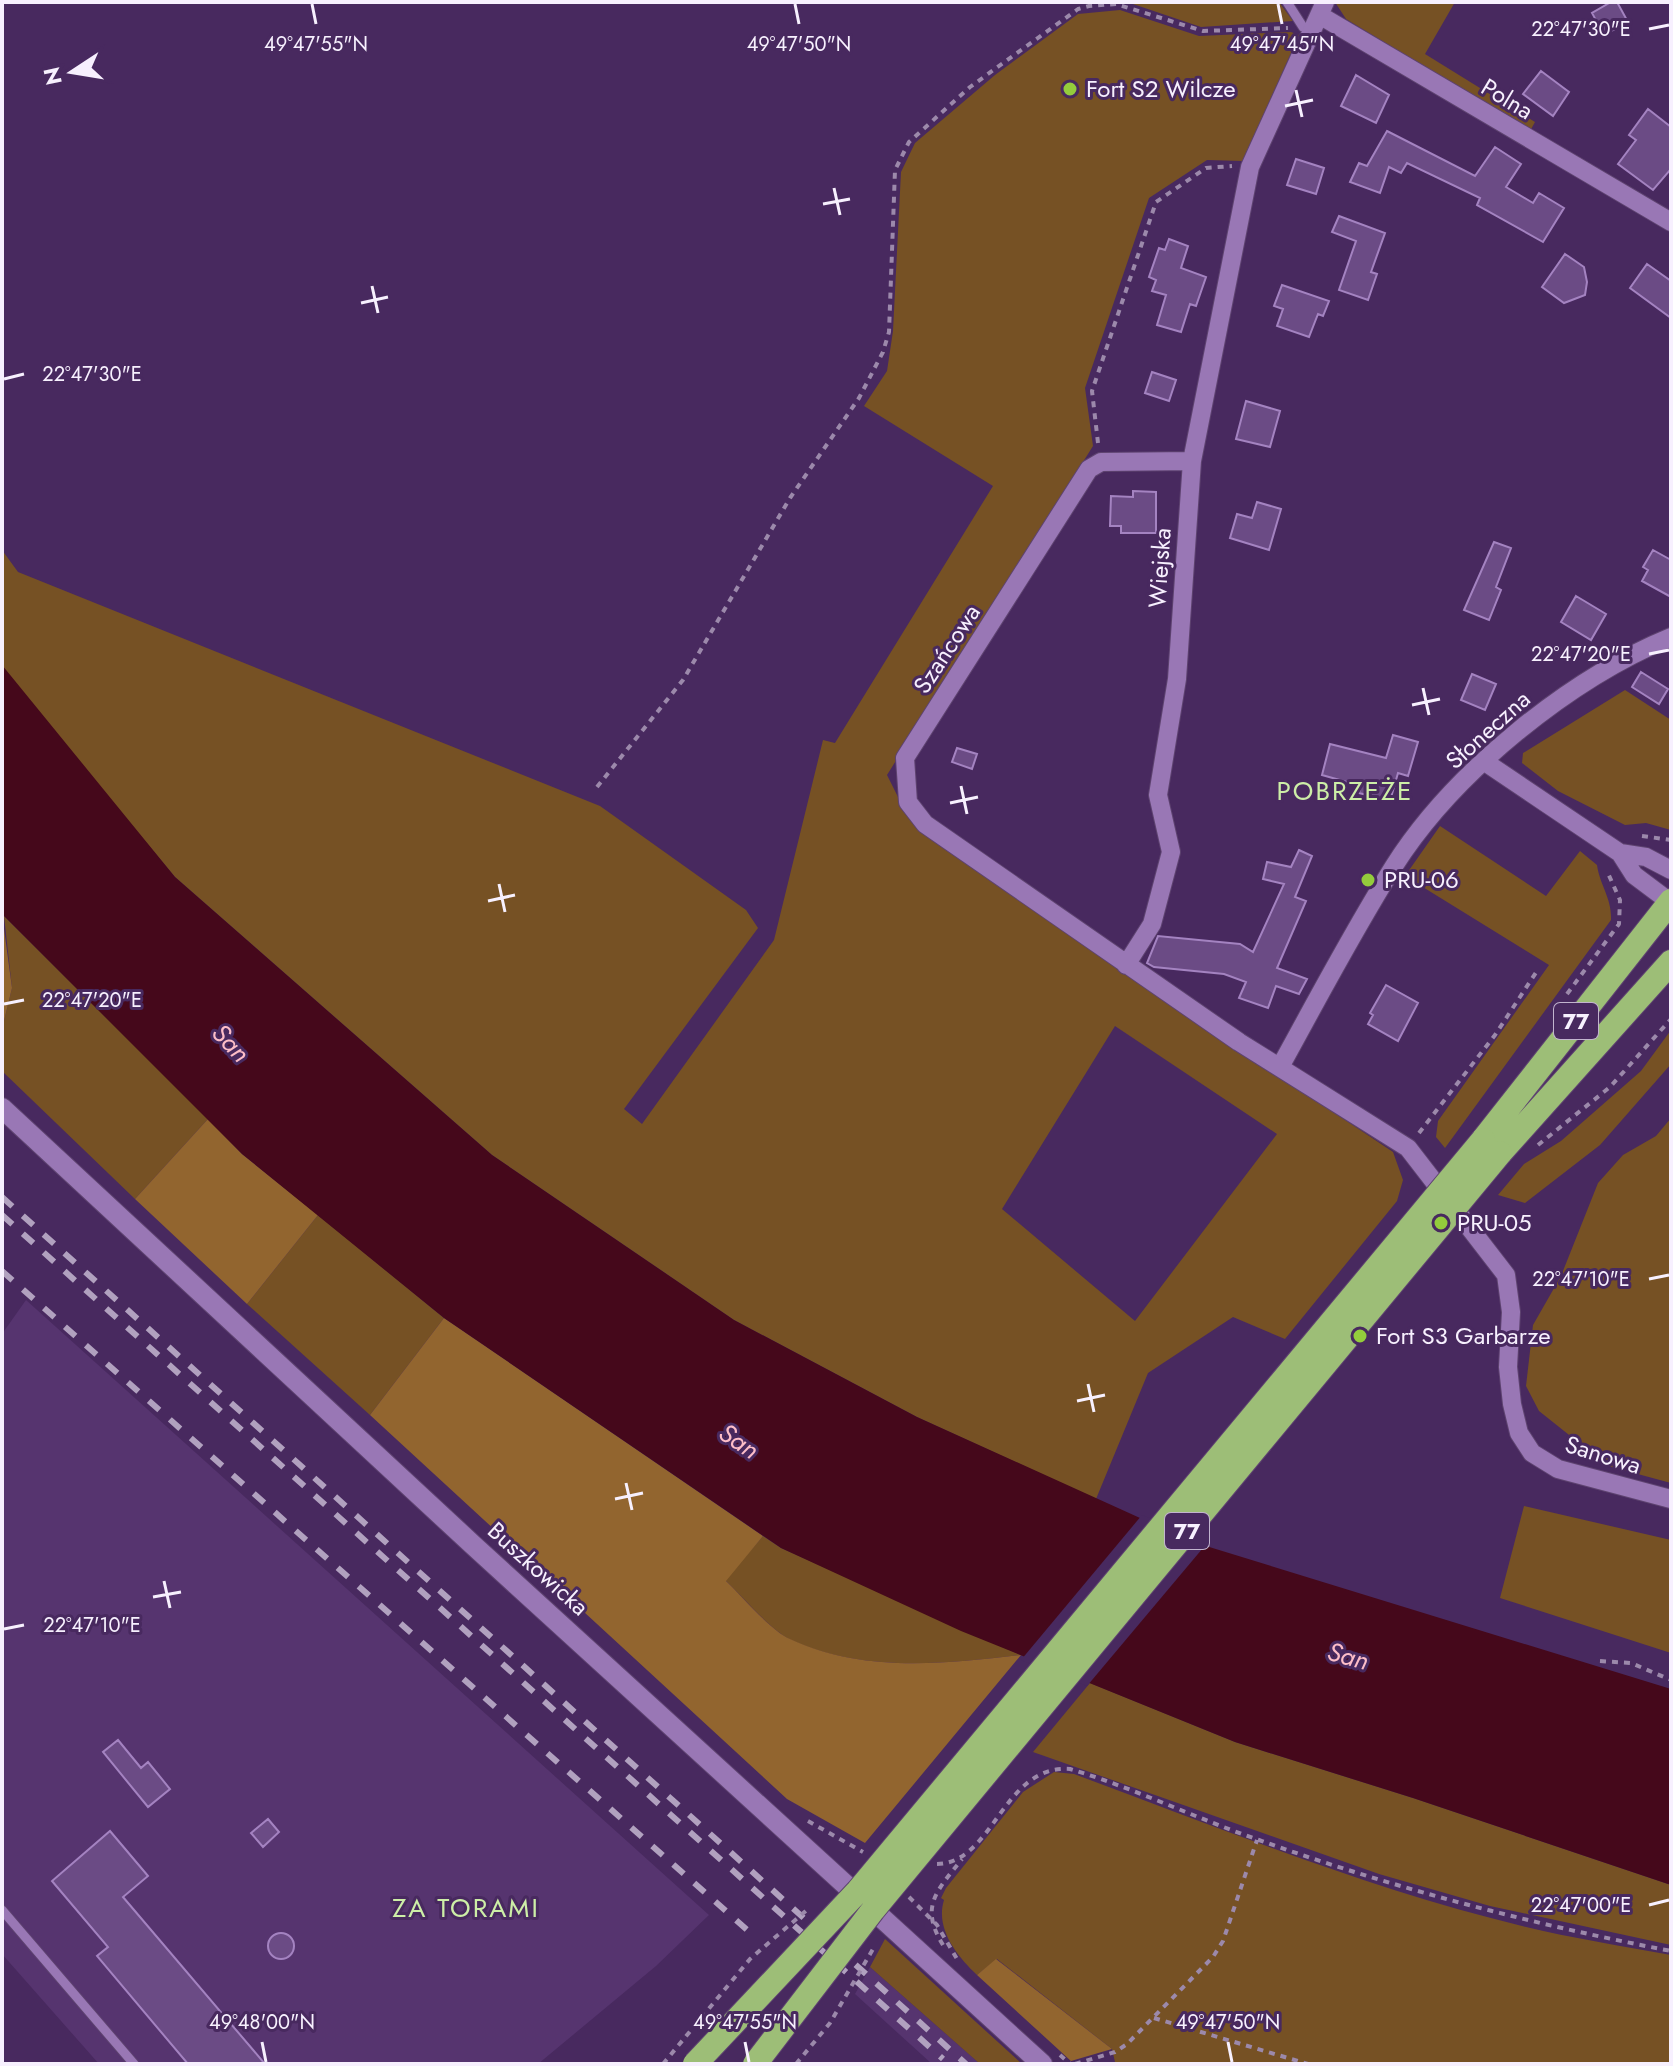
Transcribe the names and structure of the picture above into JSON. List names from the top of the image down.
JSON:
{
  "streets": {
    "highway": ["77"],
    "street": [
      "Polna",
      "Wiejska",
      "Szańcowa",
      "Słoneczna",
      "Sanowa",
      "Buszkowicka"
    ]
  },
  "crossings": [
    ["Wiejska", "Szańcowa"],
    ["Szańcowa", "Słoneczna"],
    ["Szańcowa", "Sanowa"]
  ],
  "districts": ["POBRZEŻE", "ZA TORAMI"],
  "water": ["San"],
  "places": [
    "Fort S2 Wilcze",
    "PRU-06",
    "PRU-05",
    "Fort S3 Garbarze"
  ],
  "north": "left",
  "coordinates": [
    "22°47'30\"E",
    "49°47'55\"N",
    "49°47'50\"N",
    "49°47'45\"N",
    "22°47'20\"E",
    "22°47'10\"E",
    "22°47'00\"E",
    "49°48'00\"N"
  ]
}
